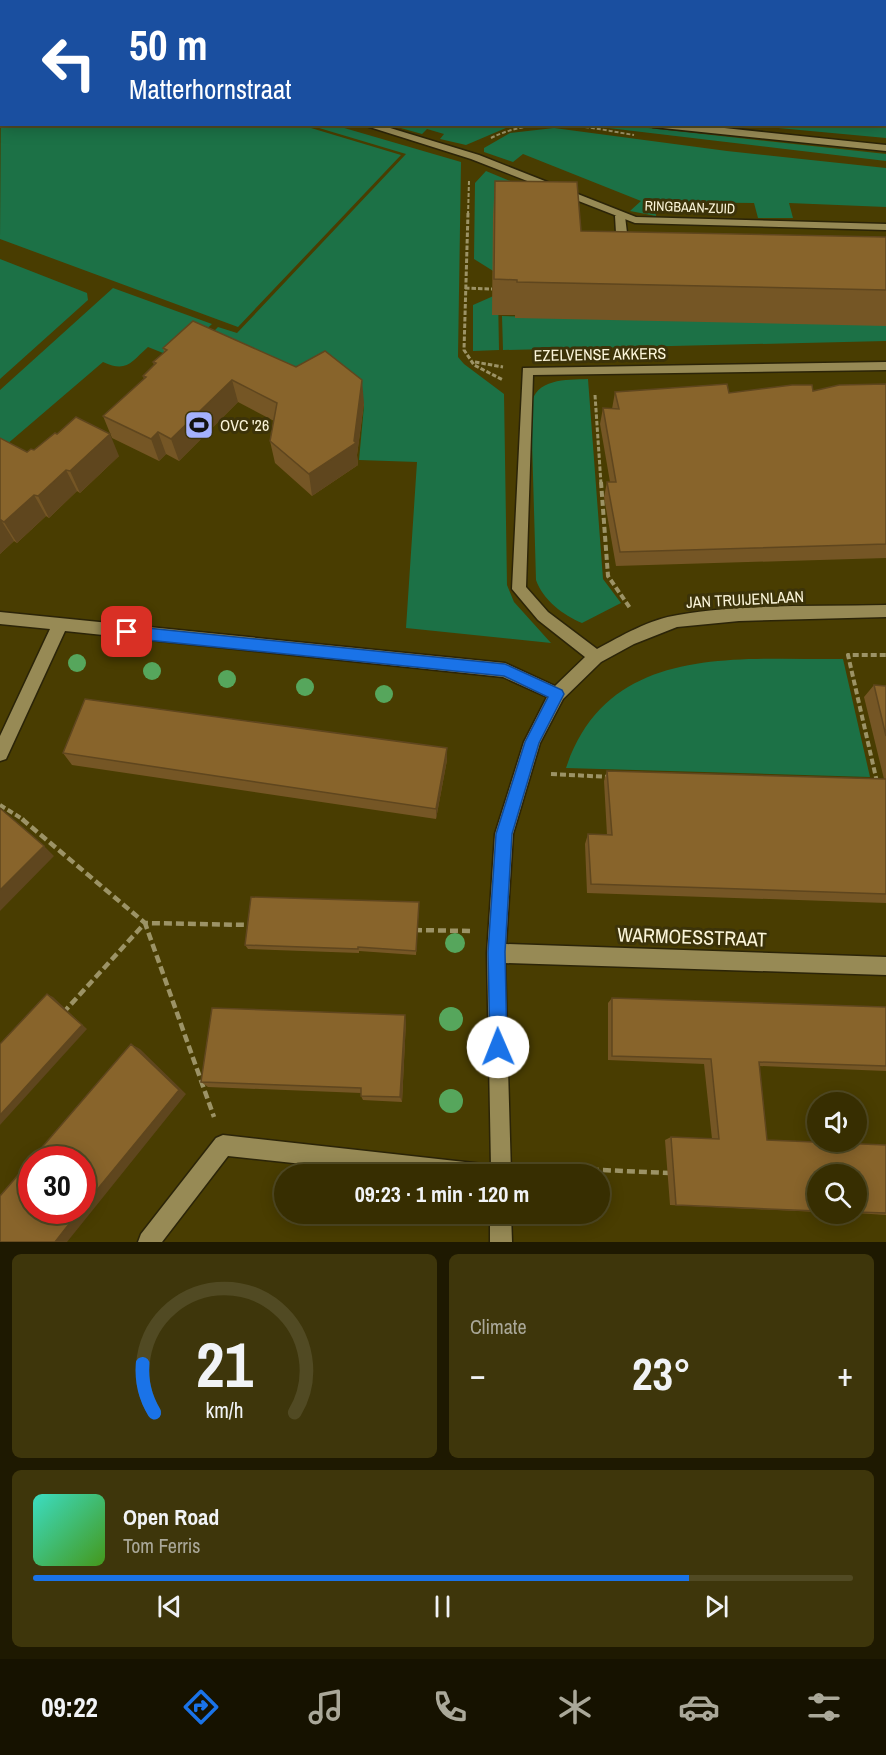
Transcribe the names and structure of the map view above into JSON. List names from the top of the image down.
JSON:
{
  "streets": {
    "street": [
      "RINGBAAN-ZUID",
      "EZELVENSE AKKERS",
      "JAN TRUIJENLAAN",
      "WARMOESSTRAAT"
    ]
  },
  "crossings": [
    ["EZELVENSE AKKERS", "JAN TRUIJENLAAN"],
    ["JAN TRUIJENLAAN", "WARMOESSTRAAT"]
  ],
  "places": {
    "sports": ["OVC '26"]
  },
  "page": {
    "turn": ["50 m", "Matterhornstraat"],
    "limit": "30",
    "trip": "09:23 · 1 min · 120 m",
    "tile": "Climate",
    "heat": ["−", "23°", "+"],
    "song": ["Open Road", "Tom Ferris"],
    "tabs": "09:22",
    "gauge": ["21", "km/h"]
  }
}
